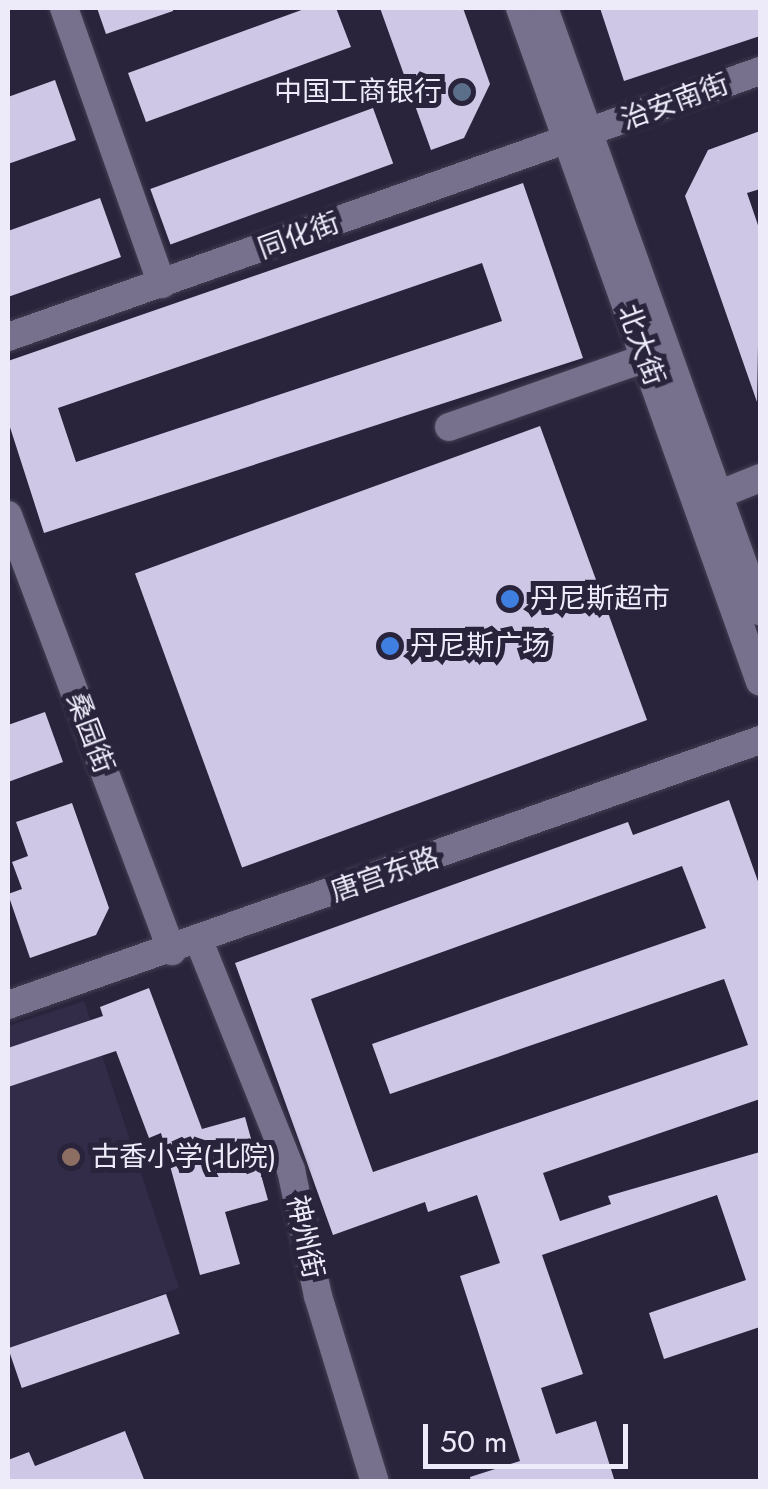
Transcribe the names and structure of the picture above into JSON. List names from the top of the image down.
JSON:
{
  "streets": {
    "street": [
      "治安南街",
      "同化街",
      "北大街",
      "桑园街",
      "唐宫东路",
      "神州街"
    ]
  },
  "crossings": [
    ["治安南街", "同化街"],
    ["治安南街", "北大街"],
    ["同化街", "北大街"],
    ["桑园街", "唐宫东路"],
    ["唐宫东路", "神州街"]
  ],
  "places": [
    "中国工商银行",
    "丹尼斯超市",
    "丹尼斯广场",
    "古香小学(北院)"
  ],
  "scale_bar": "50 m"
}
